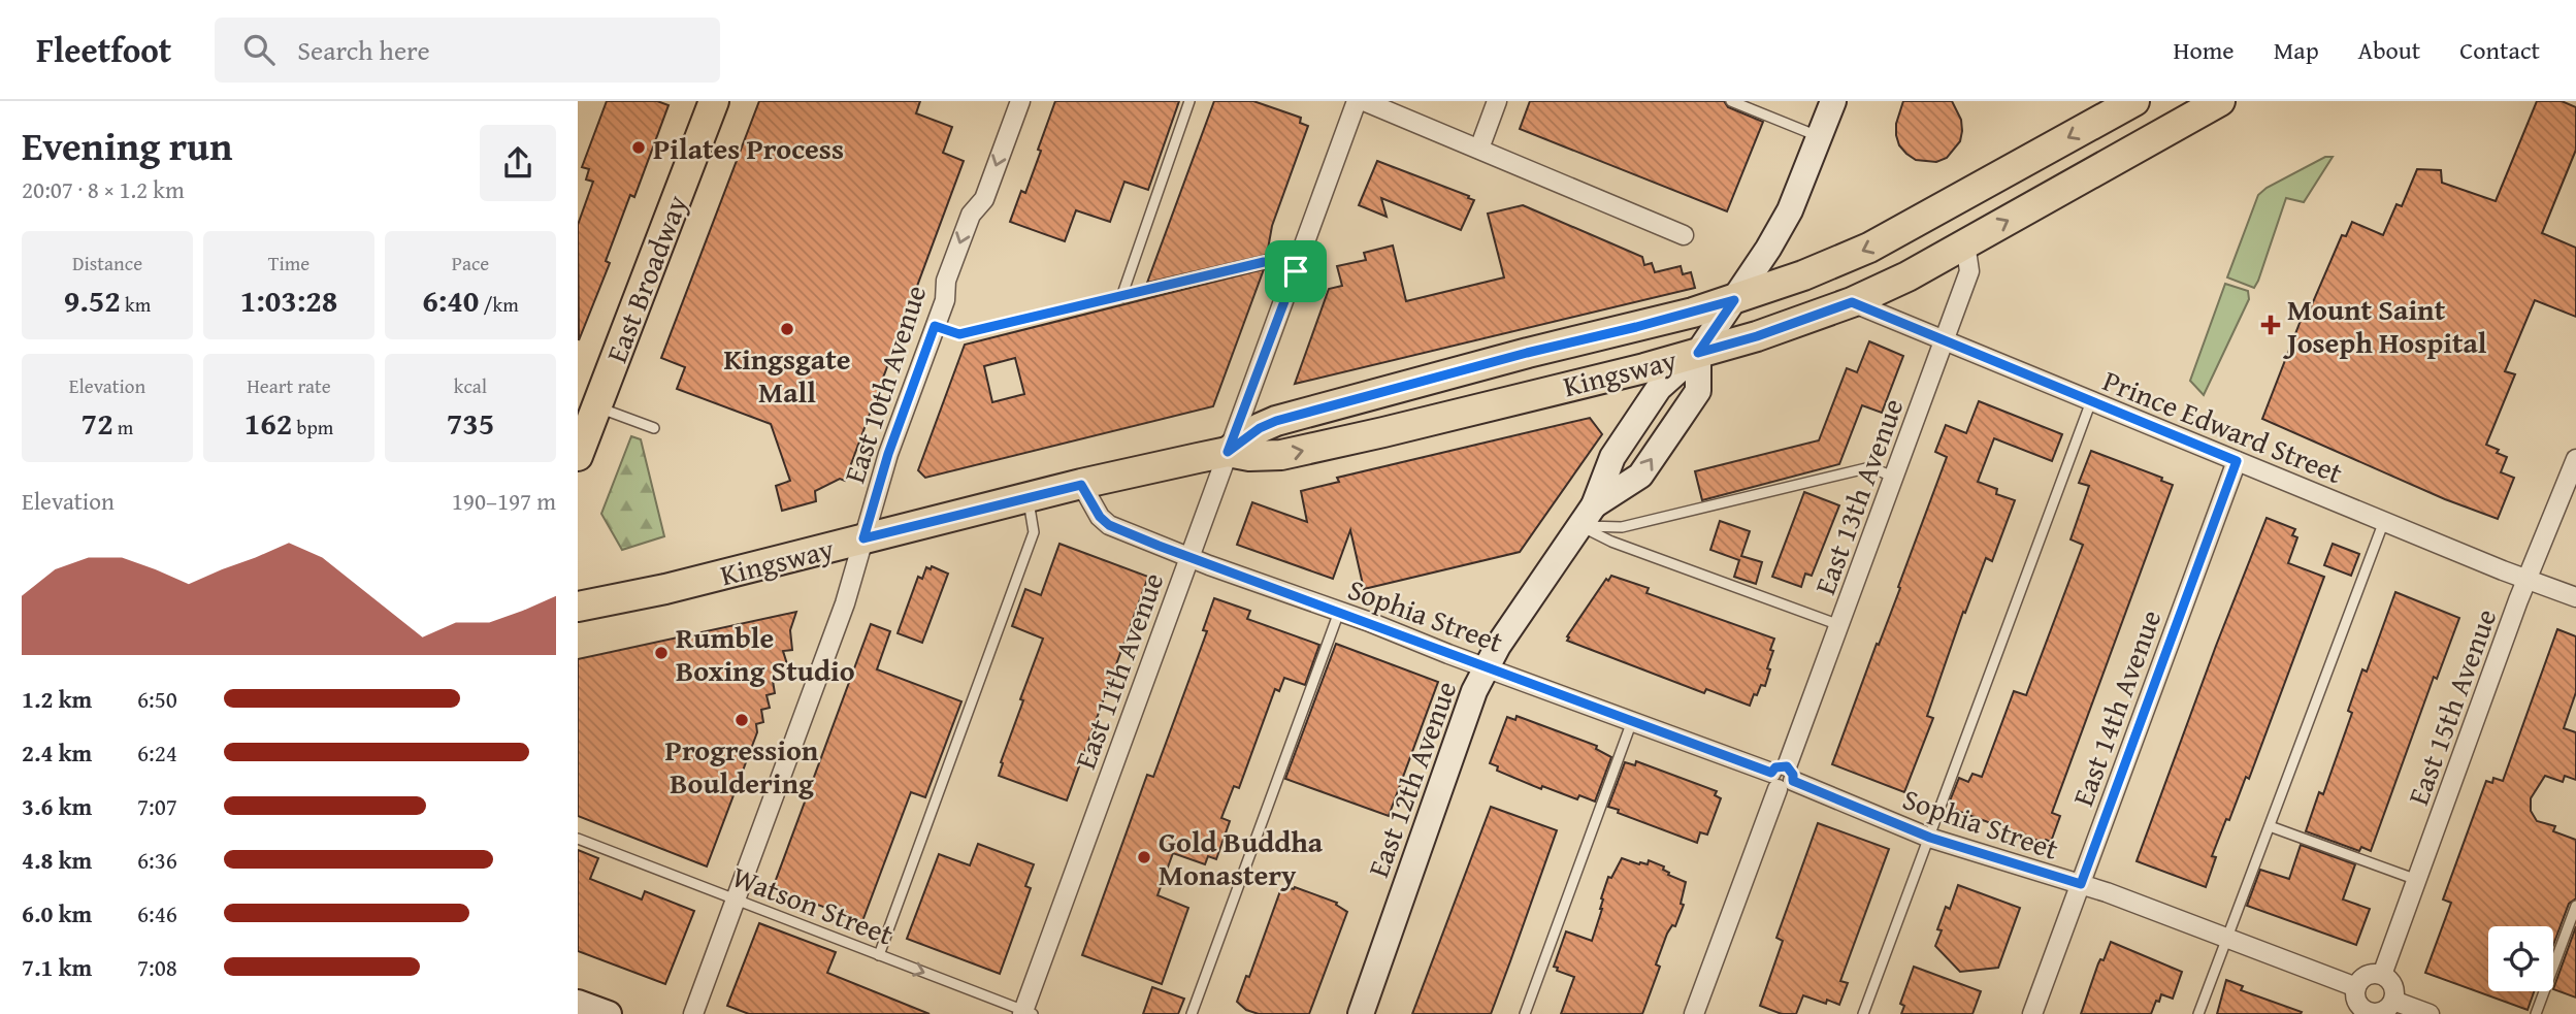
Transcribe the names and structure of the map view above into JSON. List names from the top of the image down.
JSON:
{
  "streets": {
    "main road": ["East Broadway", "Kingsway"],
    "street": [
      "East 10th Avenue",
      "Prince Edward Street",
      "East 13th Avenue",
      "Sophia Street",
      "East 11th Avenue",
      "East 15th Avenue",
      "East 14th Avenue",
      "East 12th Avenue"
    ],
    "lane": ["Watson Street"]
  },
  "crossings": [
    ["Kingsway", "East 10th Avenue"],
    ["Kingsway", "Prince Edward Street"],
    ["Kingsway", "East 13th Avenue"],
    ["Kingsway", "Sophia Street"],
    ["Kingsway", "East 11th Avenue"],
    ["Kingsway", "East 12th Avenue"],
    ["East 10th Avenue", "Watson Street"],
    ["Prince Edward Street", "East 13th Avenue"],
    ["Prince Edward Street", "East 15th Avenue"],
    ["Prince Edward Street", "East 14th Avenue"],
    ["East 13th Avenue", "Sophia Street"],
    ["Sophia Street", "East 11th Avenue"],
    ["Sophia Street", "East 15th Avenue"],
    ["Sophia Street", "East 14th Avenue"],
    ["Sophia Street", "East 12th Avenue"],
    ["East 11th Avenue", "Watson Street"]
  ],
  "places": {
    "other": [
      "Pilates Process",
      "Kingsgate Mall",
      "Rumble Boxing Studio",
      "Progression Bouldering",
      "Gold Buddha Monastery"
    ],
    "health": ["Mount Saint Joseph Hospital"]
  },
  "page": {
    "header": "Fleetfoot",
    "search": "Search here",
    "nav": [
      "Home",
      "Map",
      "About",
      "Contact"
    ],
    "heading": ["Evening run", "20:07 · 8 × 1.2 km"],
    "stats": [
      ["Distance", "9.52 km"],
      ["Time", "1:03:28"],
      ["Pace", "6:40 /km"],
      ["Elevation", "72 m"],
      ["Heart rate", "162 bpm"],
      ["kcal", "735"]
    ],
    "chart": ["Elevation", "190–197 m"],
    "list": [
      {
        "name": "1.2 km",
        "note": "6:50"
      },
      {
        "name": "2.4 km",
        "note": "6:24"
      },
      {
        "name": "3.6 km",
        "note": "7:07"
      },
      {
        "name": "4.8 km",
        "note": "6:36"
      },
      {
        "name": "6.0 km",
        "note": "6:46"
      },
      {
        "name": "7.1 km",
        "note": "7:08"
      }
    ]
  }
}
